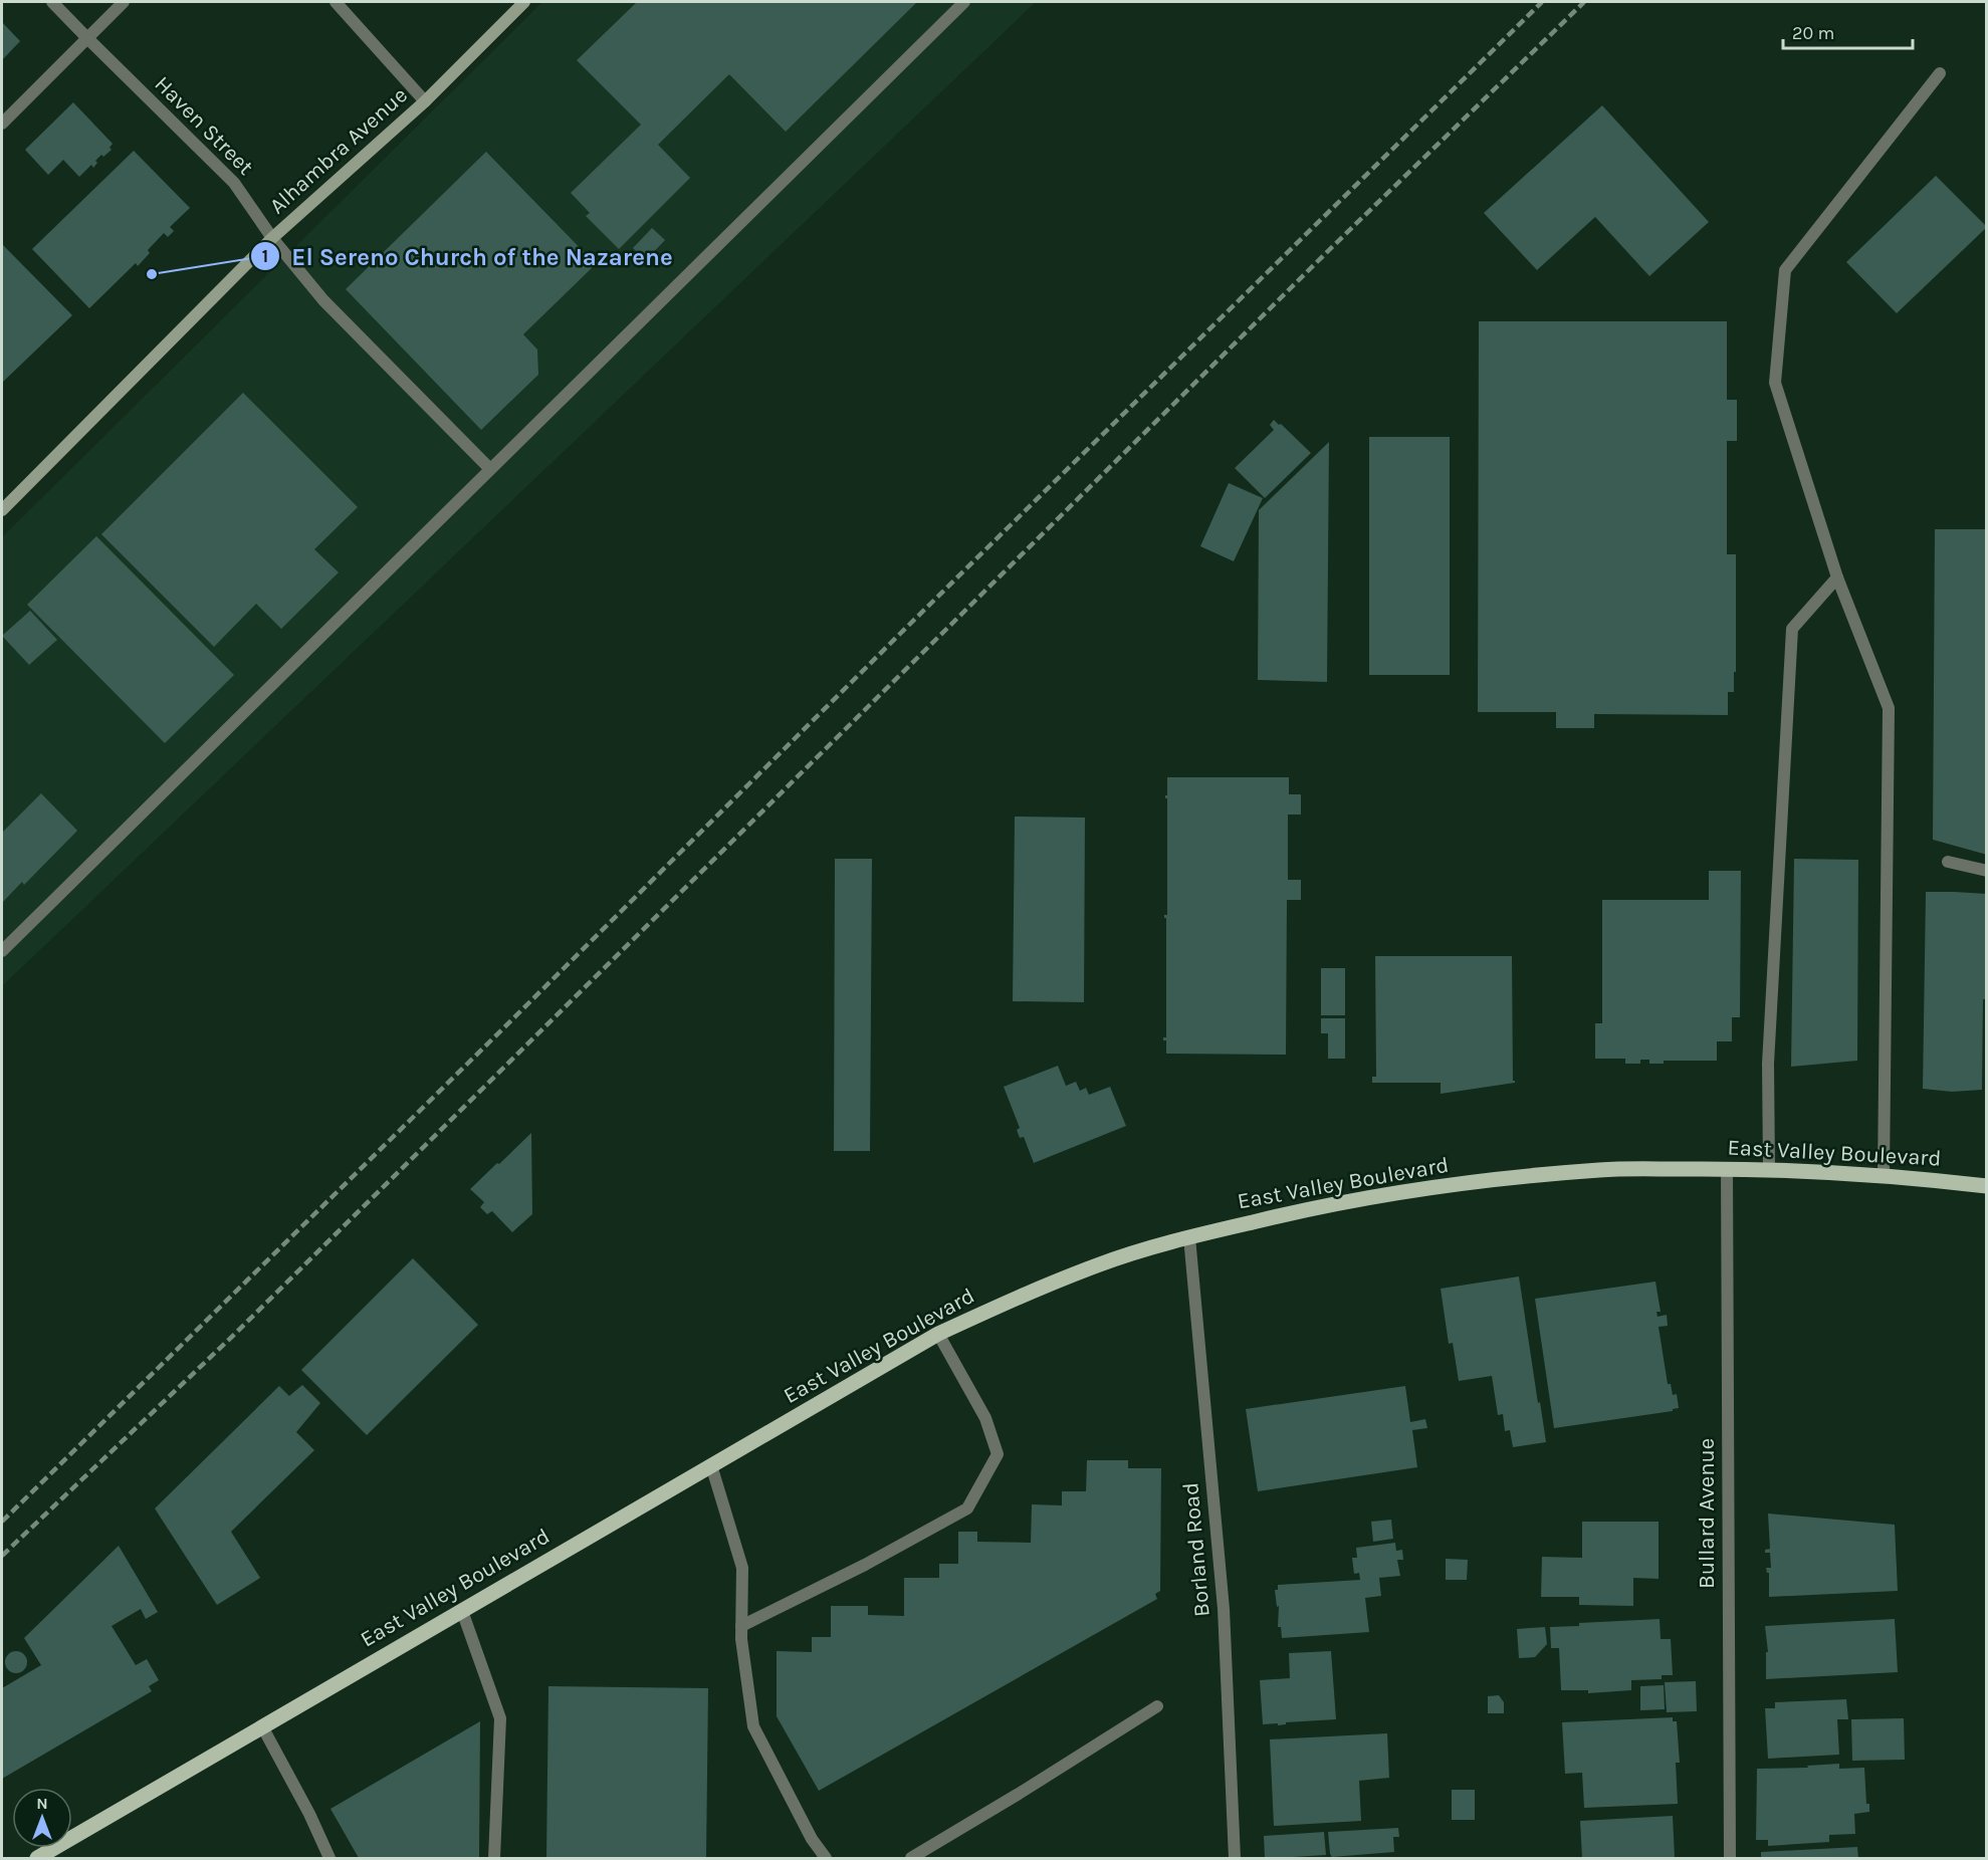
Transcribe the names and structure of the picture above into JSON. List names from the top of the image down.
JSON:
{
  "streets": {
    "main road": ["Alhambra Avenue", "East Valley Boulevard"],
    "street": ["Haven Street", "Bullard Avenue", "Borland Road"]
  },
  "crossings": [
    ["Haven Street", "Alhambra Avenue"],
    ["East Valley Boulevard", "Bullard Avenue"],
    ["East Valley Boulevard", "Borland Road"]
  ],
  "places": ["El Sereno Church of the Nazarene"],
  "scale_bar": "20 m",
  "north": "top"
}
